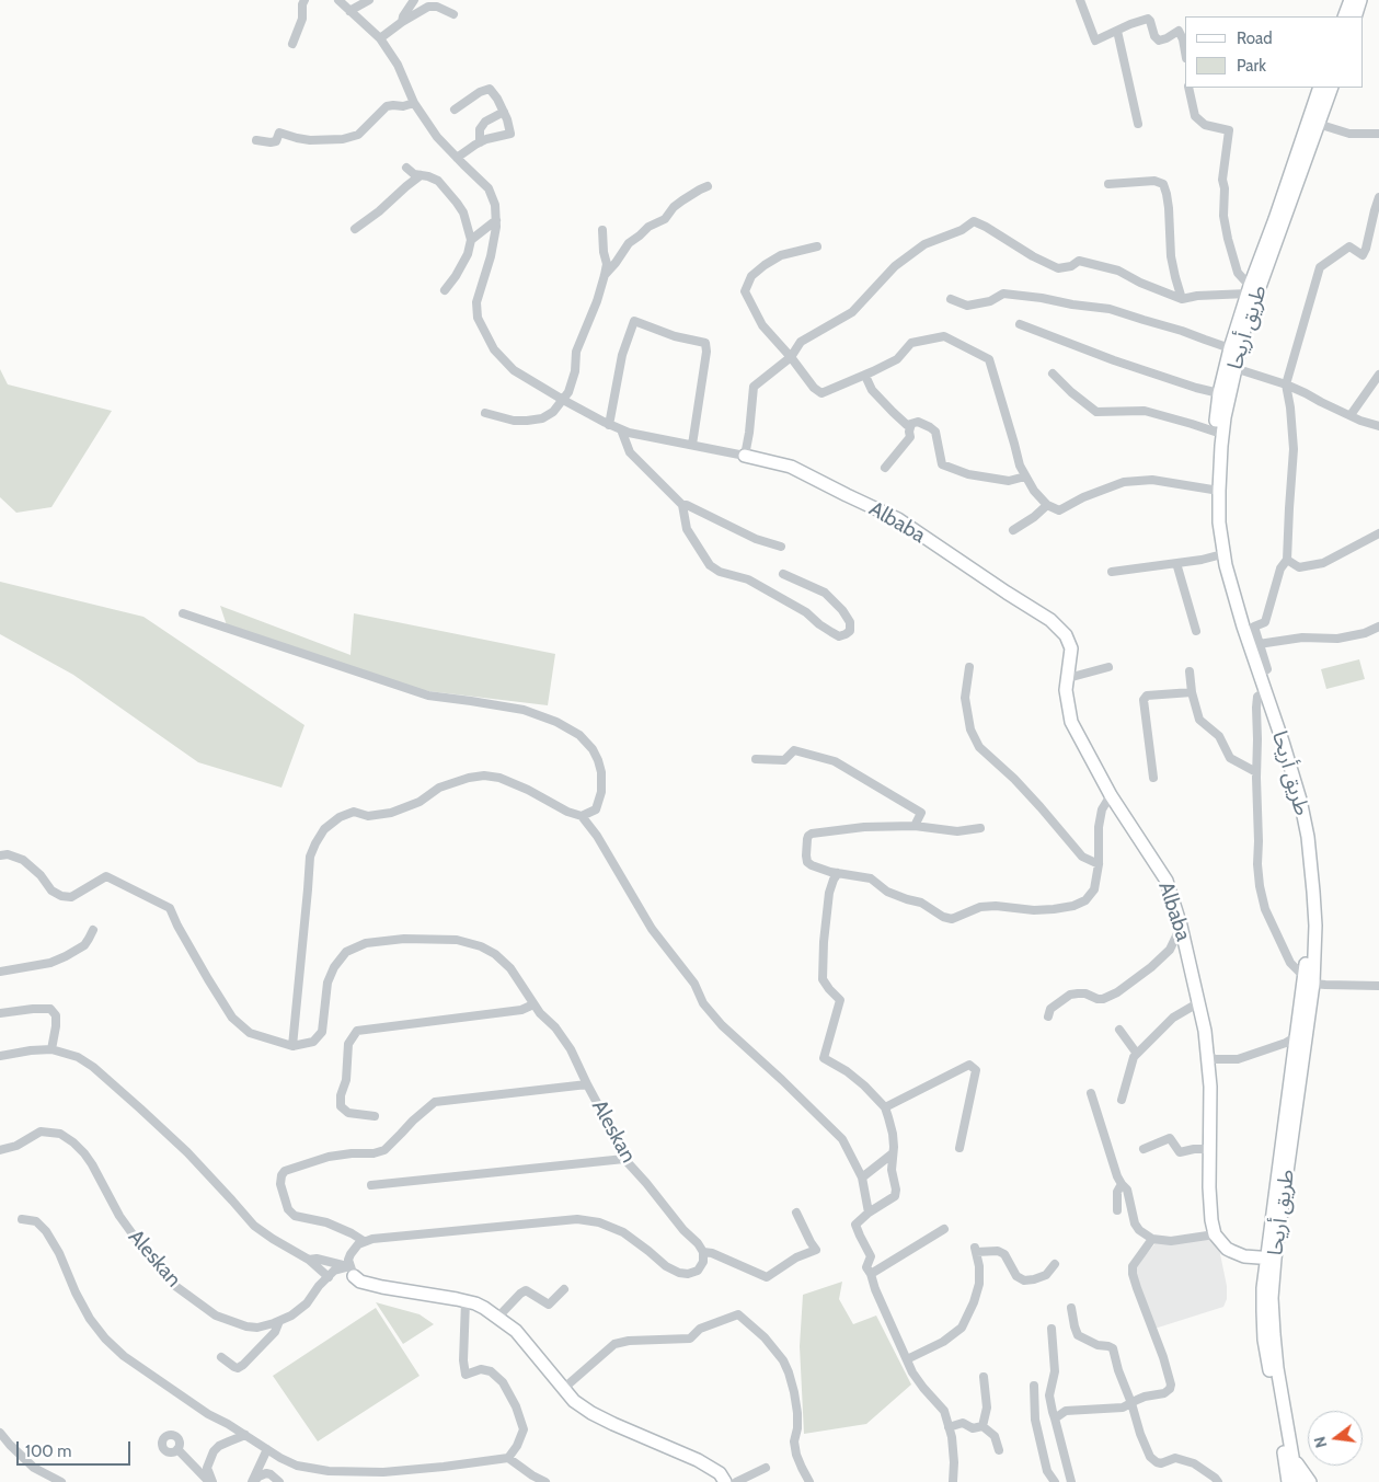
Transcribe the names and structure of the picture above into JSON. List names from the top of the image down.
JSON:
{
  "streets": {
    "main road": ["طريق أريحا", "Albaba"],
    "street": ["Aleskan"]
  },
  "legend": ["Road", "Park"],
  "scale_bar": "100 m",
  "north": "left"
}
